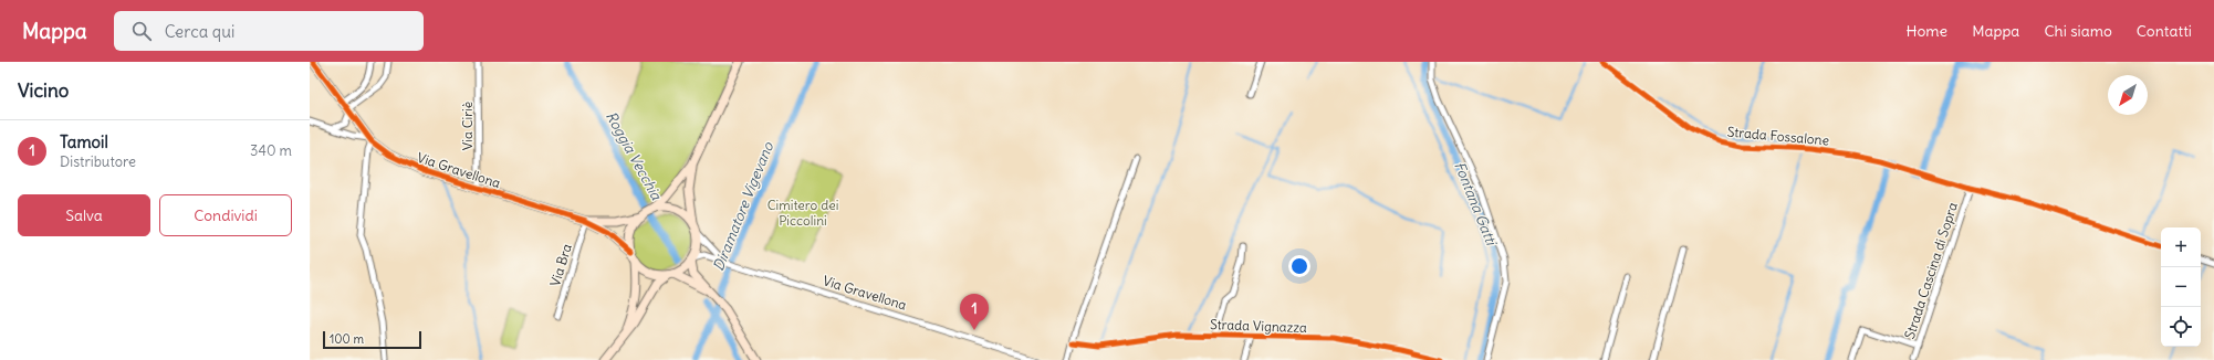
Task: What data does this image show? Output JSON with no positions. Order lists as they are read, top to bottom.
{
  "streets": {
    "main road": ["Via Gravellona"],
    "street": [
      "Via Ciriè",
      "Strada Fossalone",
      "Via Bra",
      "Strada Cascina di Sopra",
      "Strada Vignazza"
    ]
  },
  "crossings": [
    ["Via Ciriè", "Via Gravellona"],
    ["Strada Fossalone", "Strada Cascina di Sopra"],
    ["Via Gravellona", "Via Bra"]
  ],
  "water": ["Roggia Vecchia", "Fontana Gatti", "Diramatore Vigevano"],
  "parks": ["Cimitero dei Piccolini"],
  "scale_bar": "100 m",
  "north": "bottom left",
  "page": {
    "header": "Mappa",
    "search": "Cerca qui",
    "nav": [
      "Home",
      "Mappa",
      "Chi siamo",
      "Contatti"
    ],
    "heading": "Vicino",
    "list": [
      {
        "mark": "1",
        "name": "Tamoil",
        "note": "Distributore",
        "value": "340 m"
      }
    ],
    "buttons": ["Salva", "Condividi"],
    "map_buttons": ["+", "−"],
    "pins": "1",
    "scale": "100 m"
  }
}
